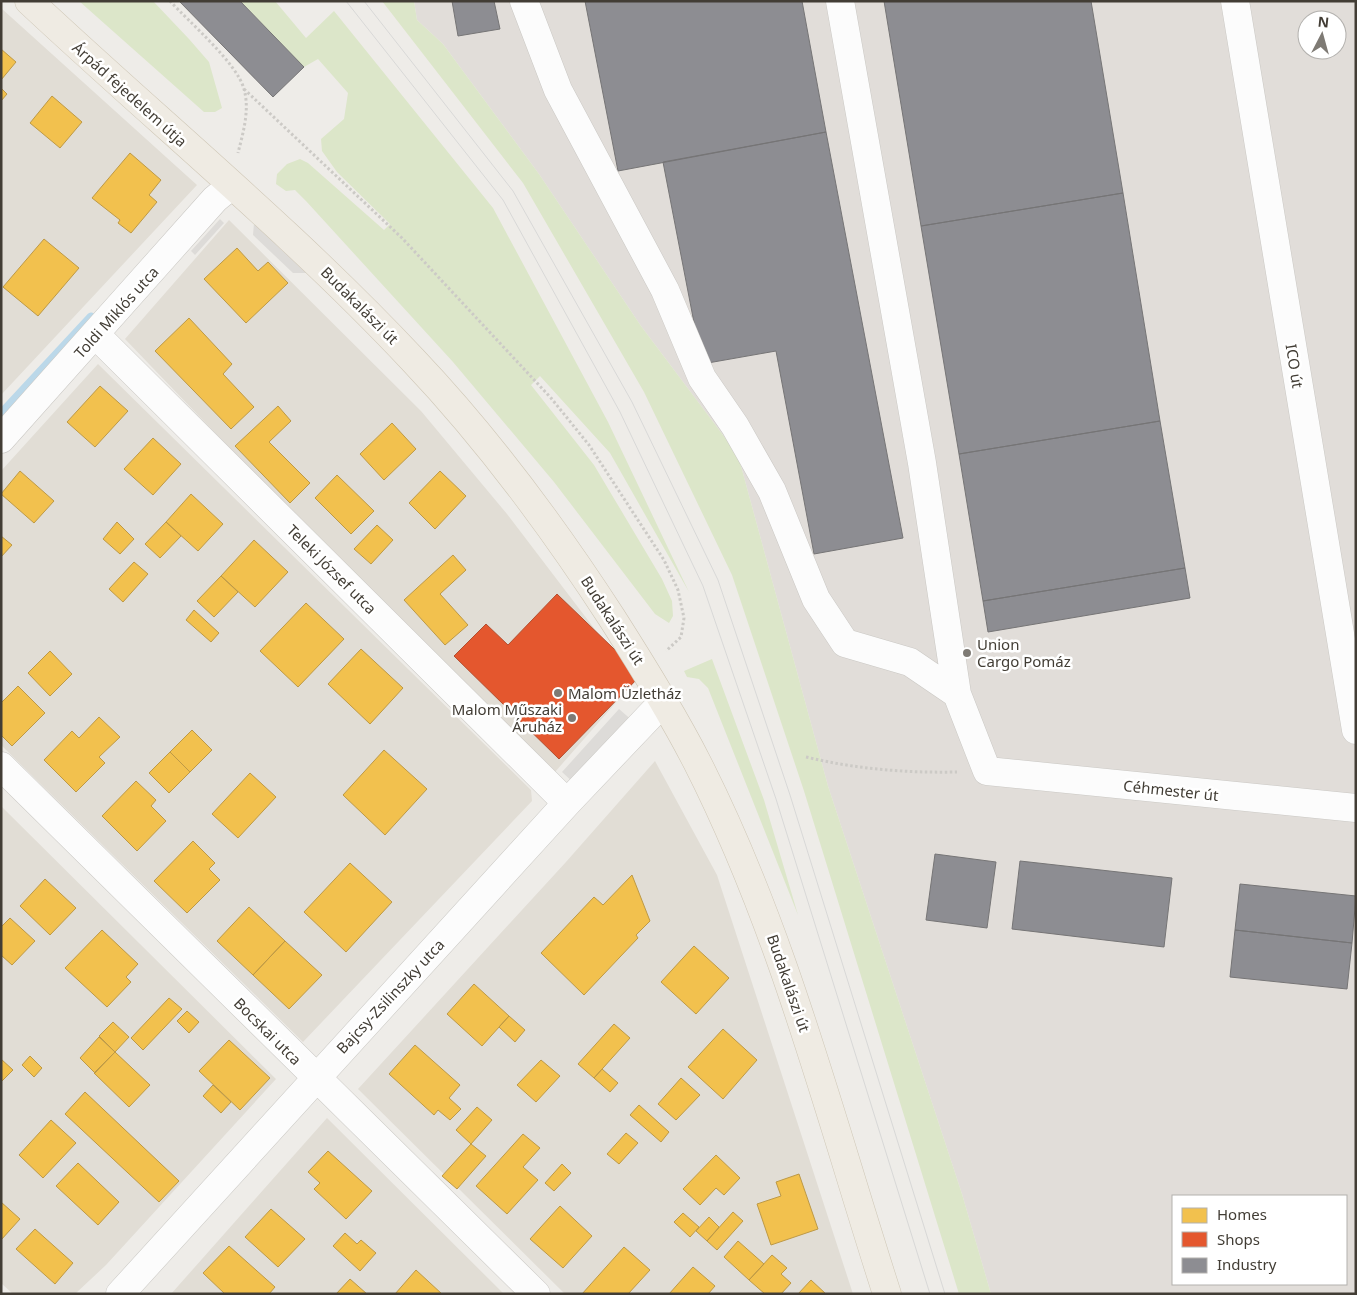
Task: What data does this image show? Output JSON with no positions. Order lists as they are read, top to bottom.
{
  "streets": {
    "main road": ["Árpád fejedelem útja", "Budakalászi út"],
    "street": [
      "Toldi Miklós utca",
      "ICO út",
      "Teleki József utca",
      "Céhmester út",
      "Bajcsy-Zsilinszky utca",
      "Bocskai utca"
    ]
  },
  "crossings": [
    ["Árpád fejedelem útja", "Budakalászi út"],
    ["Árpád fejedelem útja", "Toldi Miklós utca"],
    ["Budakalászi út", "Toldi Miklós utca"],
    ["Budakalászi út", "Bajcsy-Zsilinszky utca"],
    ["Toldi Miklós utca", "Teleki József utca"],
    ["Teleki József utca", "Bajcsy-Zsilinszky utca"],
    ["Bajcsy-Zsilinszky utca", "Bocskai utca"]
  ],
  "places": ["Union Cargo Pomáz", "Malom Üzletház", "Malom Műszaki Áruház"],
  "legend": ["Homes", "Shops", "Industry"],
  "north": "top"
}
